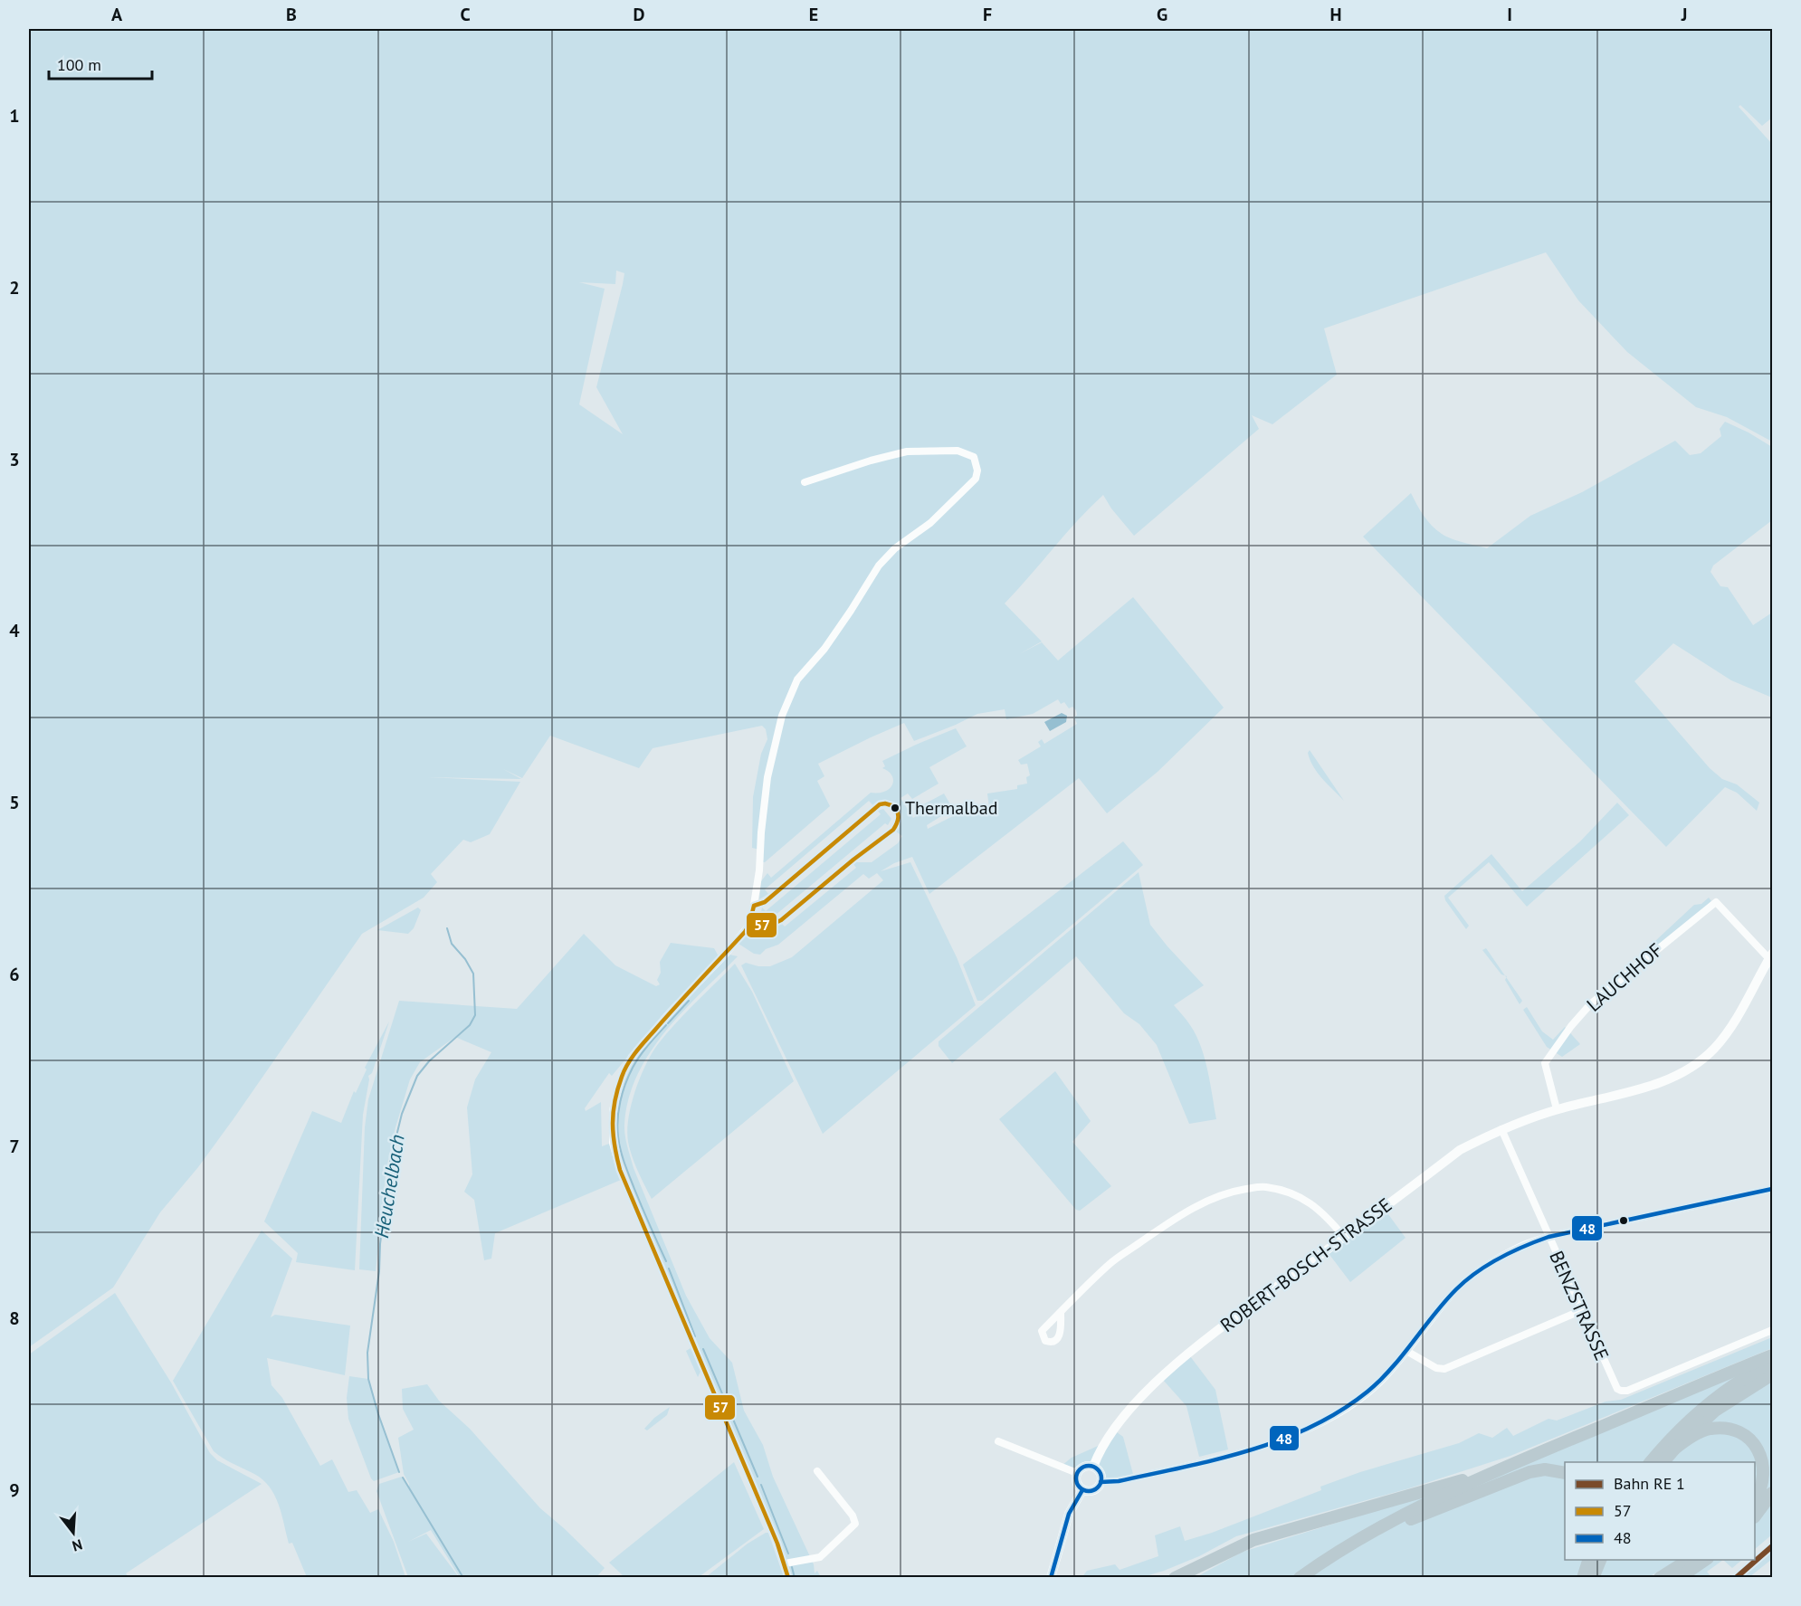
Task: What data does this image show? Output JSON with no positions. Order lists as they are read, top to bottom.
{
  "streets": {
    "street": ["LAUCHHOF", "ROBERT-BOSCH-STRASSE", "BENZSTRASSE"]
  },
  "crossings": [
    ["LAUCHHOF", "ROBERT-BOSCH-STRASSE"],
    ["ROBERT-BOSCH-STRASSE", "BENZSTRASSE"]
  ],
  "water": ["Heuchelbach"],
  "places": ["Thermalbad"],
  "lines": ["transit line 57", "transit line 48"],
  "legend": ["Bahn RE 1", "57", "48"],
  "scale_bar": "100 m",
  "north": "bottom",
  "grid": {
    "columns": [
      "A",
      "B",
      "C",
      "D",
      "E",
      "F",
      "G",
      "H",
      "I",
      "J"
    ],
    "rows": [
      "1",
      "2",
      "3",
      "4",
      "5",
      "6",
      "7",
      "8",
      "9"
    ]
  }
}
